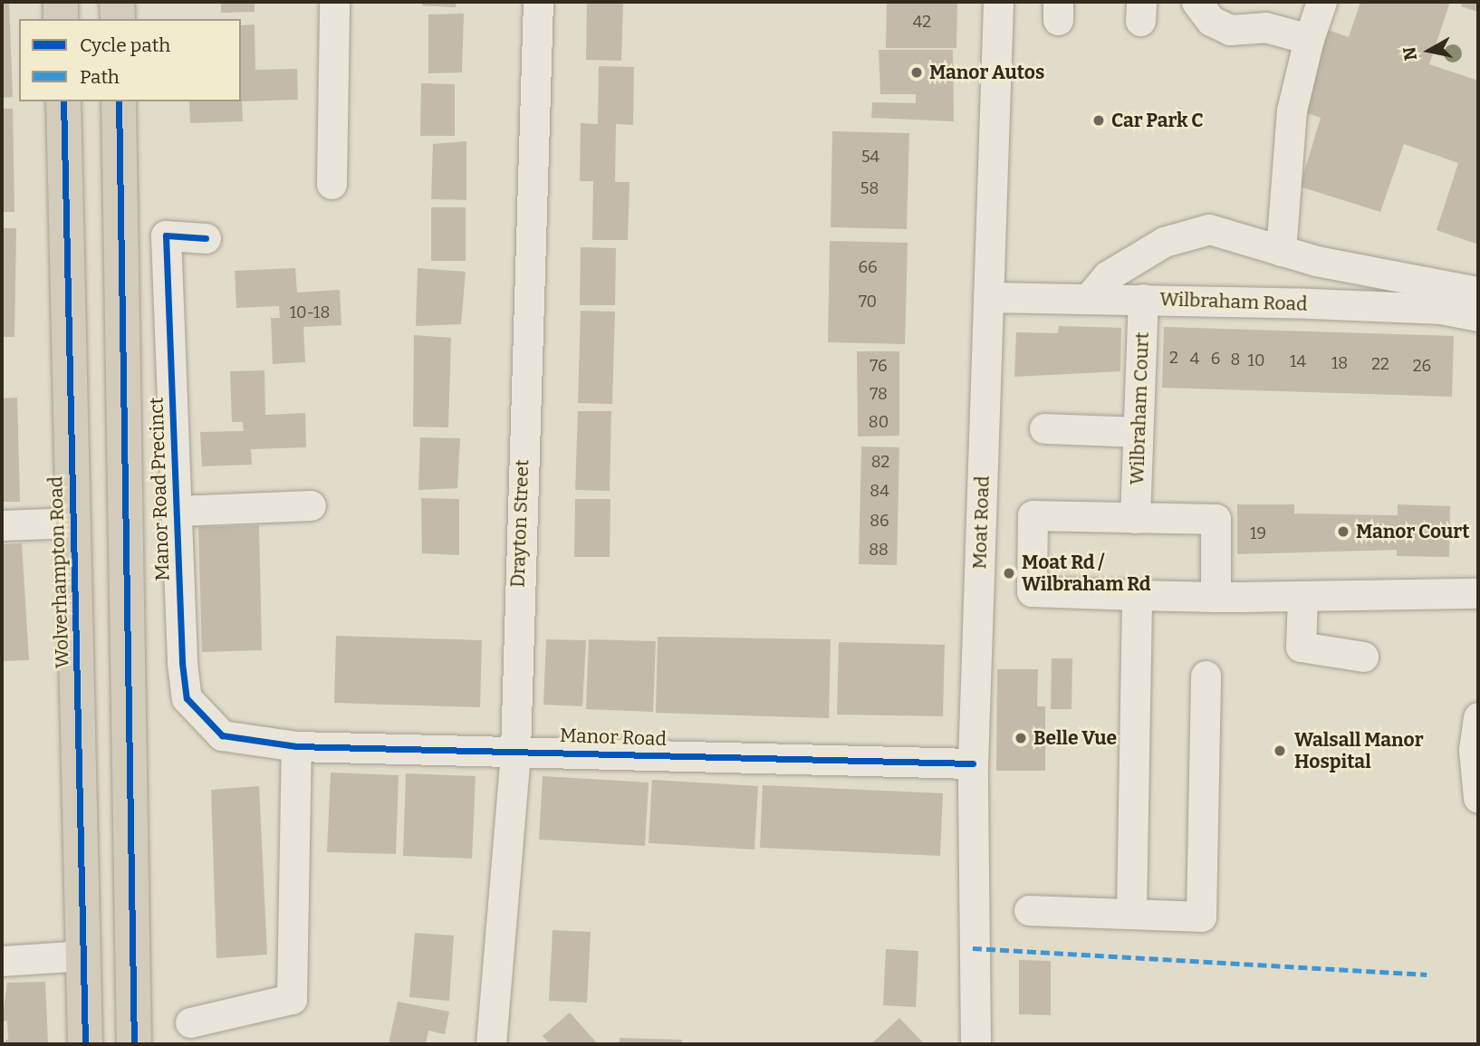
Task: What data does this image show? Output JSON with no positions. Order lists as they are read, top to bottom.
{
  "streets": {
    "highway": ["Wolverhampton Road"],
    "street": [
      "Wilbraham Road",
      "Wilbraham Court",
      "Manor Road Precinct",
      "Moat Road",
      "Drayton Street",
      "Manor Road"
    ]
  },
  "crossings": [
    ["Wilbraham Road", "Wilbraham Court"],
    ["Wilbraham Road", "Moat Road"],
    ["Manor Road Precinct", "Manor Road"],
    ["Moat Road", "Manor Road"],
    ["Drayton Street", "Manor Road"]
  ],
  "places": [
    "Manor Autos",
    "Car Park C",
    "Manor Court",
    "Moat Rd / Wilbraham Rd",
    "Belle Vue",
    "Walsall Manor Hospital"
  ],
  "house_numbers": [
    "42",
    "54",
    "58",
    "66",
    "70",
    "10-18",
    "2",
    "4",
    "6",
    "8",
    "10",
    "14",
    "18",
    "22",
    "76",
    "26",
    "78",
    "80",
    "82",
    "84",
    "86",
    "19",
    "88"
  ],
  "legend": ["Cycle path", "Path"],
  "north": "left"
}
